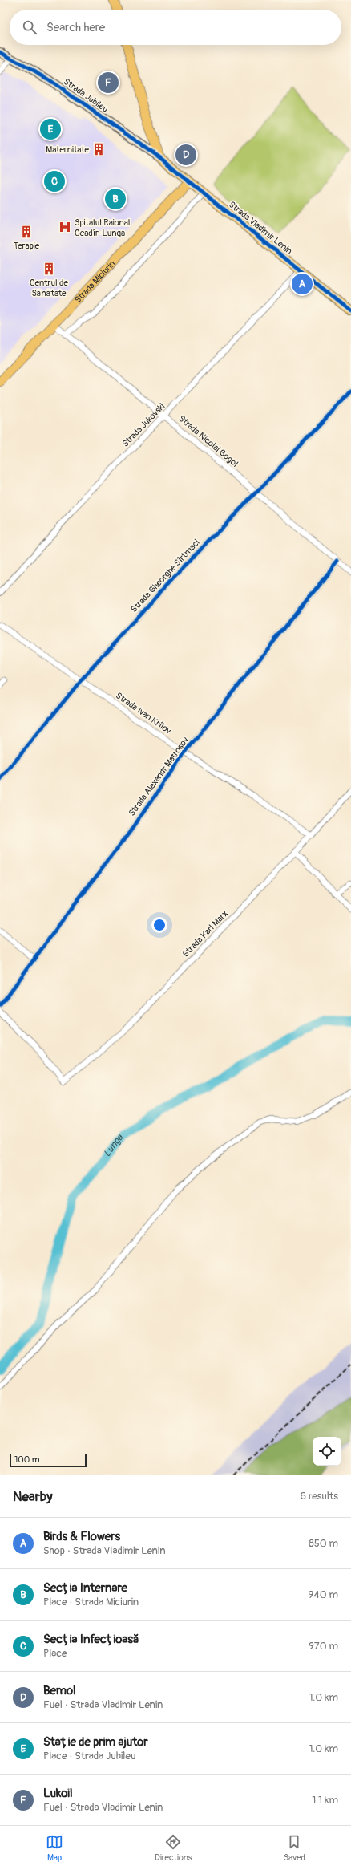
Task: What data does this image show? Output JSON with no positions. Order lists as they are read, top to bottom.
{
  "streets": {
    "main road": ["Strada Jubileu", "Strada Vladimir Lenin", "Strada Miciurin"],
    "street": [
      "Strada Jukovski",
      "Strada Nicolai Gogol",
      "Strada Gheorghe Sîrtmaci",
      "Strada Ivan Krîlov",
      "Strada Alexandr Matrosov",
      "Strada Karl Marx"
    ]
  },
  "crossings": [
    ["Strada Jubileu", "Strada Vladimir Lenin"],
    ["Strada Vladimir Lenin", "Strada Miciurin"],
    ["Strada Vladimir Lenin", "Strada Jukovski"],
    ["Strada Miciurin", "Strada Nicolai Gogol"],
    ["Strada Jukovski", "Strada Nicolai Gogol"],
    ["Strada Nicolai Gogol", "Strada Gheorghe Sîrtmaci"],
    ["Strada Nicolai Gogol", "Strada Alexandr Matrosov"],
    ["Strada Gheorghe Sîrtmaci", "Strada Ivan Krîlov"],
    ["Strada Ivan Krîlov", "Strada Alexandr Matrosov"],
    ["Strada Ivan Krîlov", "Strada Karl Marx"]
  ],
  "water": ["Lunga"],
  "places": {
    "building": ["Maternitate", "Terapie", "Centrul de Sănătate"],
    "hospital": ["Spitalul Raional Ceadîr-Lunga"]
  },
  "scale_bar": "100 m",
  "page": {
    "search": "Search here",
    "pins": [
      "F",
      "E",
      "D",
      "C",
      "B",
      "A"
    ],
    "scale": "100 m",
    "heading": ["Nearby", "6 results"],
    "list": [
      {
        "mark": "A",
        "name": "Birds & Flowers",
        "note": "Shop · Strada Vladimir Lenin",
        "value": "850 m"
      },
      {
        "mark": "B",
        "name": "Secția Internare",
        "note": "Place · Strada Miciurin",
        "value": "940 m"
      },
      {
        "mark": "C",
        "name": "Secția Infecțioasă",
        "note": "Place",
        "value": "970 m"
      },
      {
        "mark": "D",
        "name": "Bemol",
        "note": "Fuel · Strada Vladimir Lenin",
        "value": "1.0 km"
      },
      {
        "mark": "E",
        "name": "Stație de prim ajutor",
        "note": "Place · Strada Jubileu",
        "value": "1.0 km"
      },
      {
        "mark": "F",
        "name": "Lukoil",
        "note": "Fuel · Strada Vladimir Lenin",
        "value": "1.1 km"
      }
    ],
    "nav": ["Map", "Directions", "Saved"]
  }
}
